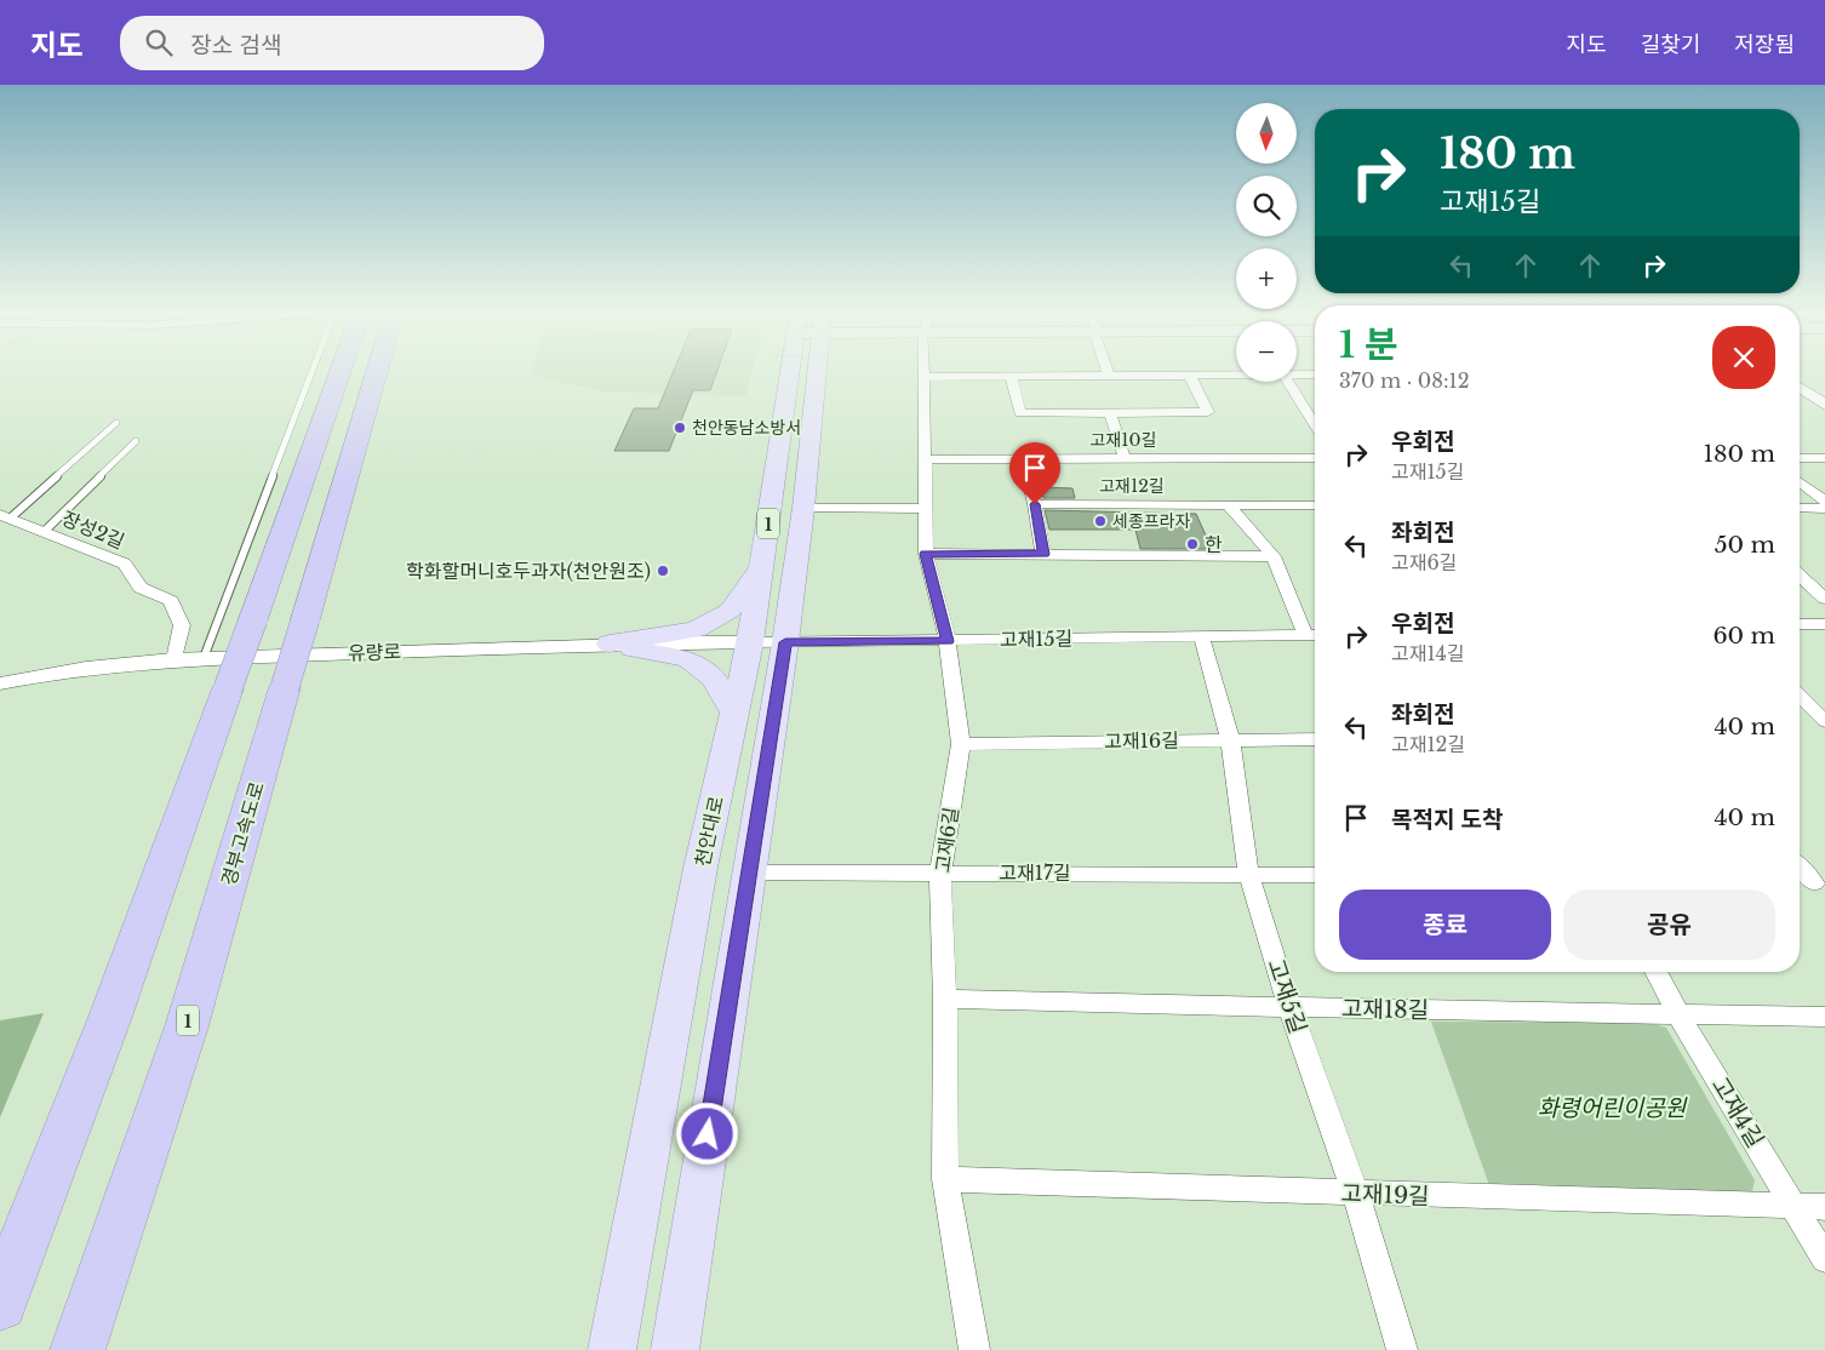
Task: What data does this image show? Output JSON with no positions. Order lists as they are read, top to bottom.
{
  "streets": {
    "highway": ["1", "경부고속도로"],
    "main road": ["천안대로"],
    "street": [
      "고재10길",
      "고재12길",
      "장성2길",
      "고재15길",
      "유량로",
      "고재16길",
      "고재6길",
      "고재17길",
      "고재5길",
      "고재18길",
      "고재4길",
      "고재19길"
    ]
  },
  "crossings": [
    ["고재10길", "고재6길"],
    ["1", "고재15길"],
    ["1", "고재17길"],
    ["장성2길", "유량로"],
    ["고재15길", "유량로"],
    ["고재15길", "천안대로"],
    ["고재15길", "고재6길"],
    ["고재15길", "고재5길"],
    ["유량로", "천안대로"],
    ["고재16길", "고재6길"],
    ["고재16길", "고재5길"],
    ["고재6길", "고재17길"],
    ["고재6길", "고재18길"],
    ["고재6길", "고재19길"],
    ["고재17길", "고재5길"],
    ["고재5길", "고재18길"],
    ["고재5길", "고재19길"],
    ["고재18길", "고재4길"],
    ["고재4길", "고재19길"]
  ],
  "parks": ["화령어린이공원"],
  "places": [
    "천안동남소방서",
    "세종프라자",
    "한",
    "학화할머니호두과자(천안원조)"
  ],
  "north": "bottom",
  "page": {
    "header": "지도",
    "search": "장소 검색",
    "nav": ["지도", "길찾기", "저장됨"],
    "map_buttons": ["+", "−"],
    "turn": ["180 m", "고재15길"],
    "heading": ["1 분", "370 m · 08:12"],
    "list": [
      {
        "name": "우회전",
        "note": "고재15길",
        "value": "180 m"
      },
      {
        "name": "좌회전",
        "note": "고재6길",
        "value": "50 m"
      },
      {
        "name": "우회전",
        "note": "고재14길",
        "value": "60 m"
      },
      {
        "name": "좌회전",
        "note": "고재12길",
        "value": "40 m"
      },
      {
        "name": "목적지 도착",
        "value": "40 m"
      }
    ],
    "buttons": ["종료", "공유"]
  }
}
